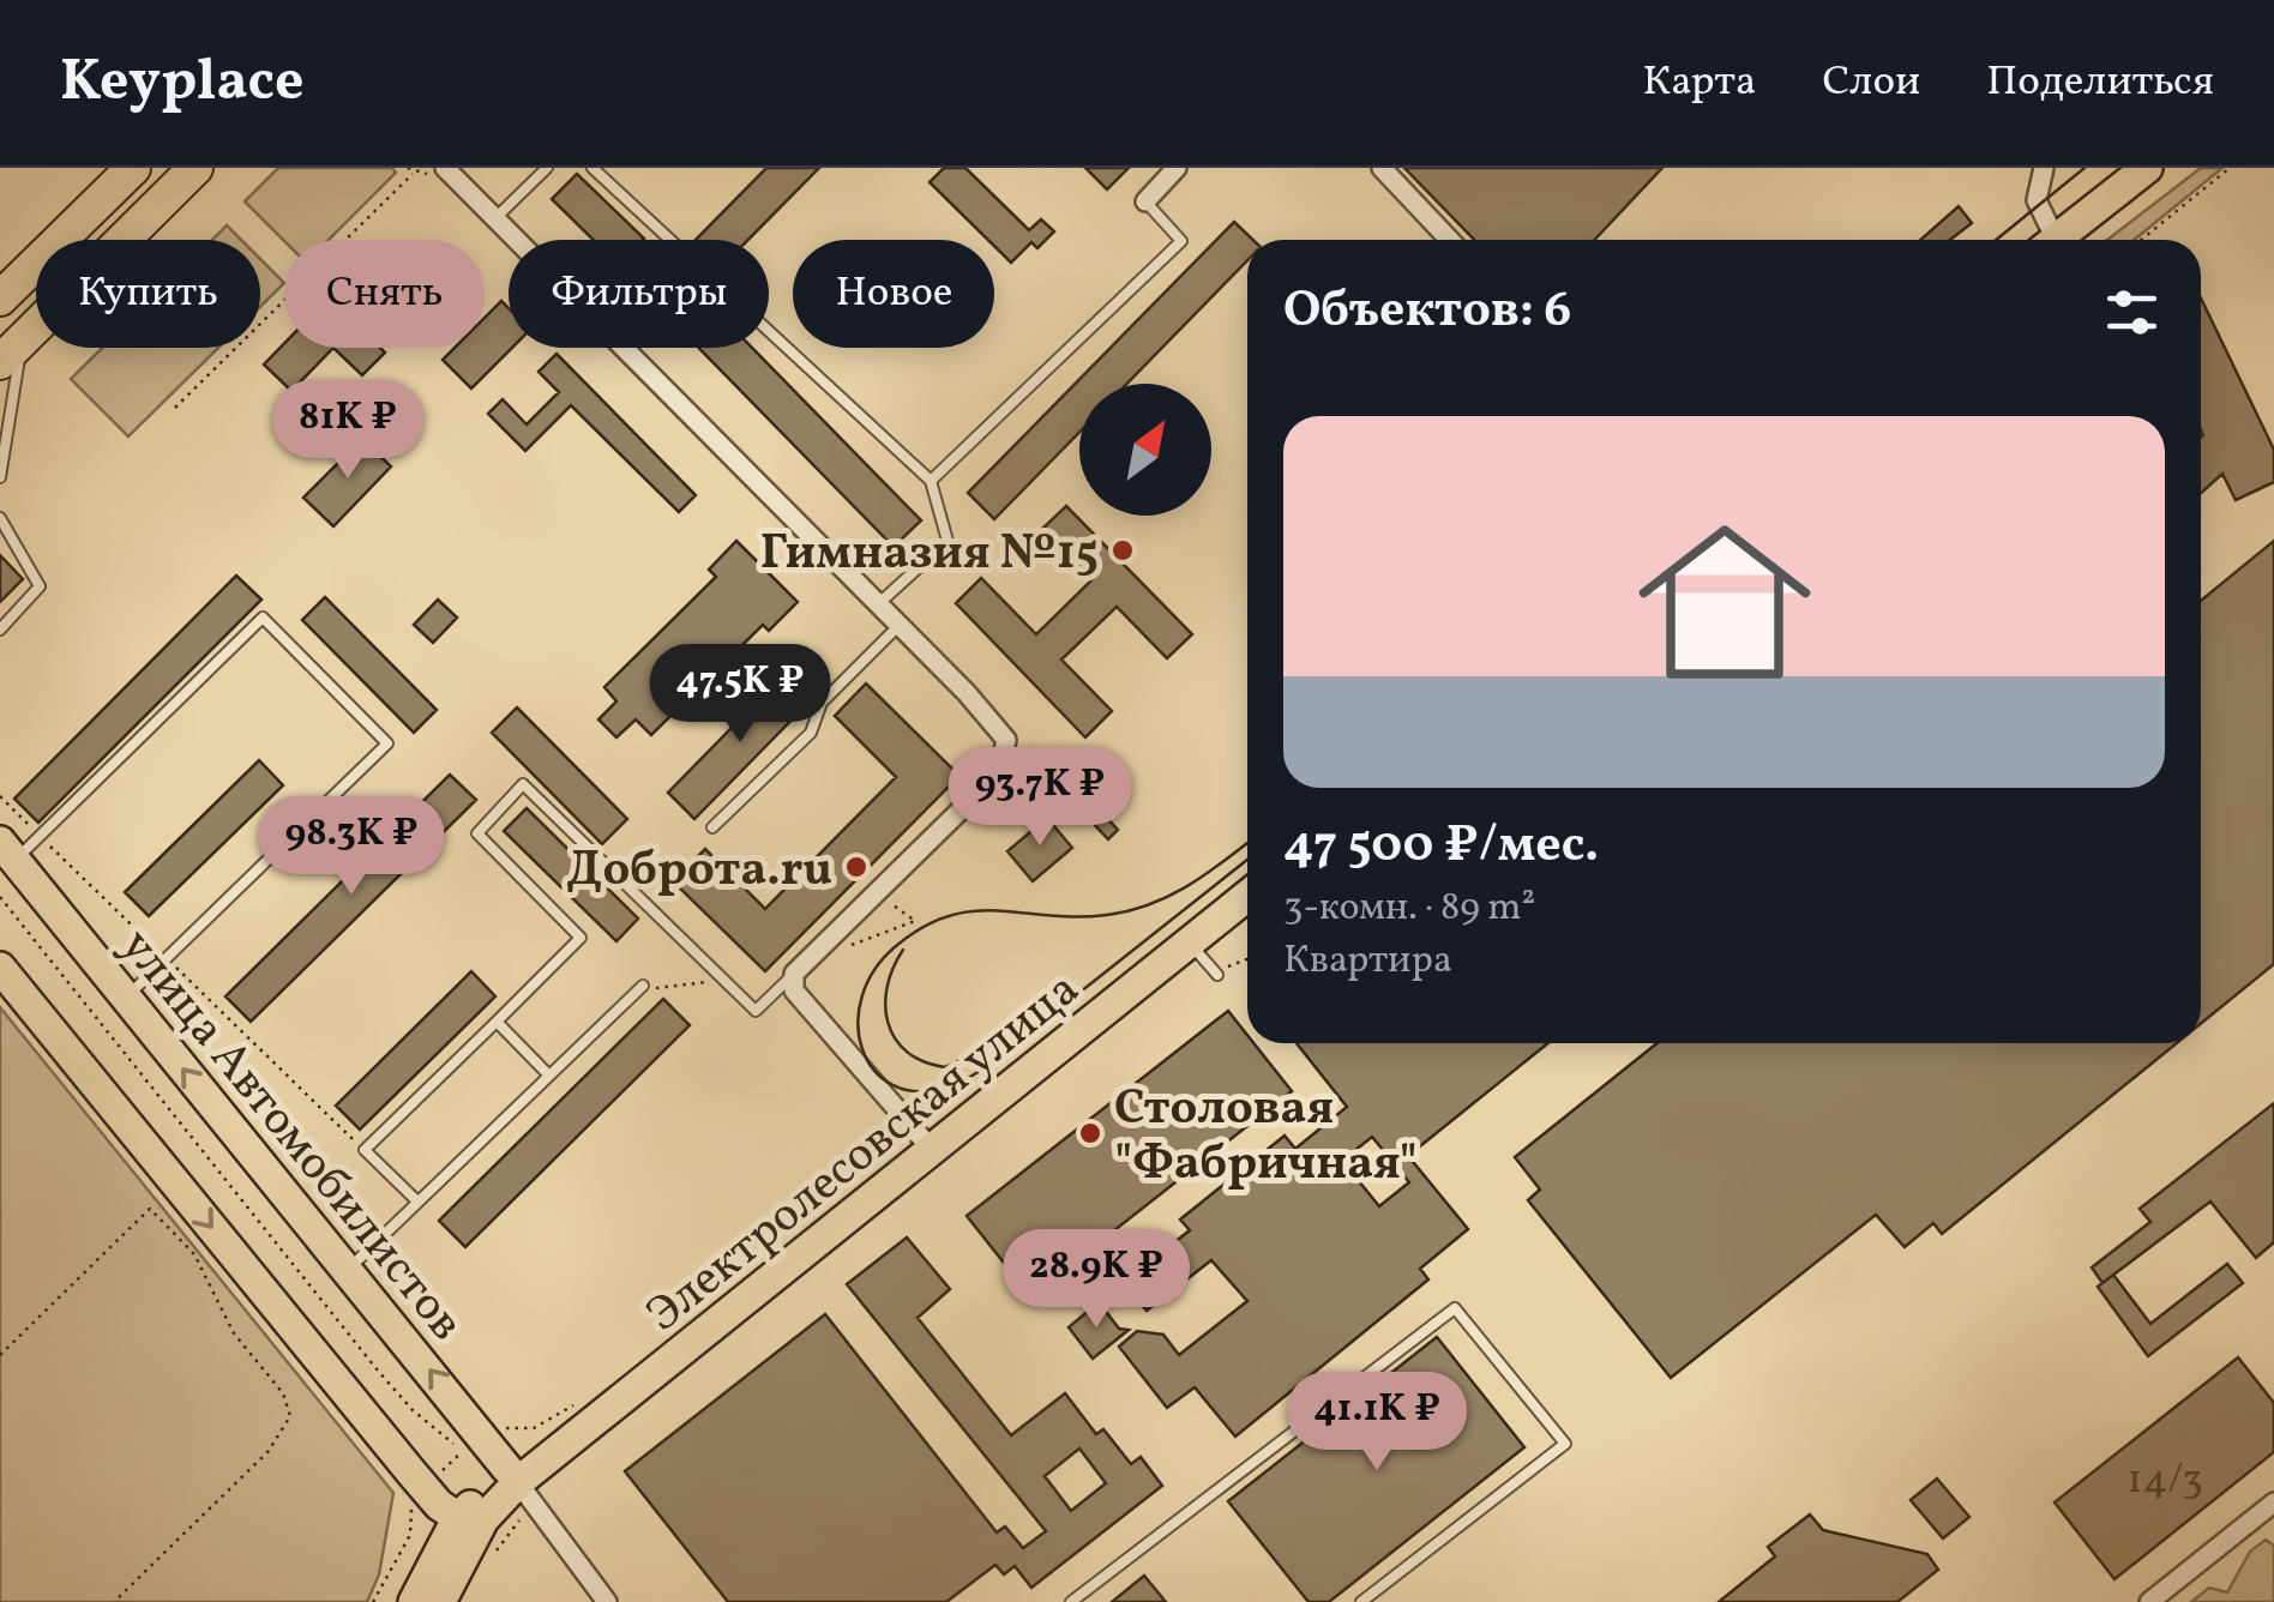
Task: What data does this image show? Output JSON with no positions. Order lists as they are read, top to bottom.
{
  "streets": {
    "main road": ["улица Автомобилистов", "Электролесовская улица"]
  },
  "crossings": [
    ["улица Автомобилистов", "Электролесовская улица"]
  ],
  "places": ["Гимназия №15", "Доброта.ru", "Столовая \"Фабричная\""],
  "house_numbers": ["14/3"],
  "north": "top right",
  "page": {
    "header": "Keyplace",
    "nav": ["Карта", "Слои", "Поделиться"],
    "chip": [
      "Купить",
      "Снять",
      "Фильтры",
      "Новое"
    ],
    "heading": "Объектов: 6",
    "price": [
      "81K ₽",
      "47.5K ₽",
      "93.7K ₽",
      "98.3K ₽",
      "28.9K ₽",
      "41.1K ₽"
    ],
    "list": [
      {
        "name": "47 500 ₽/мес.",
        "note": "3-комн. · 89 m² · Квартира"
      }
    ]
  }
}
